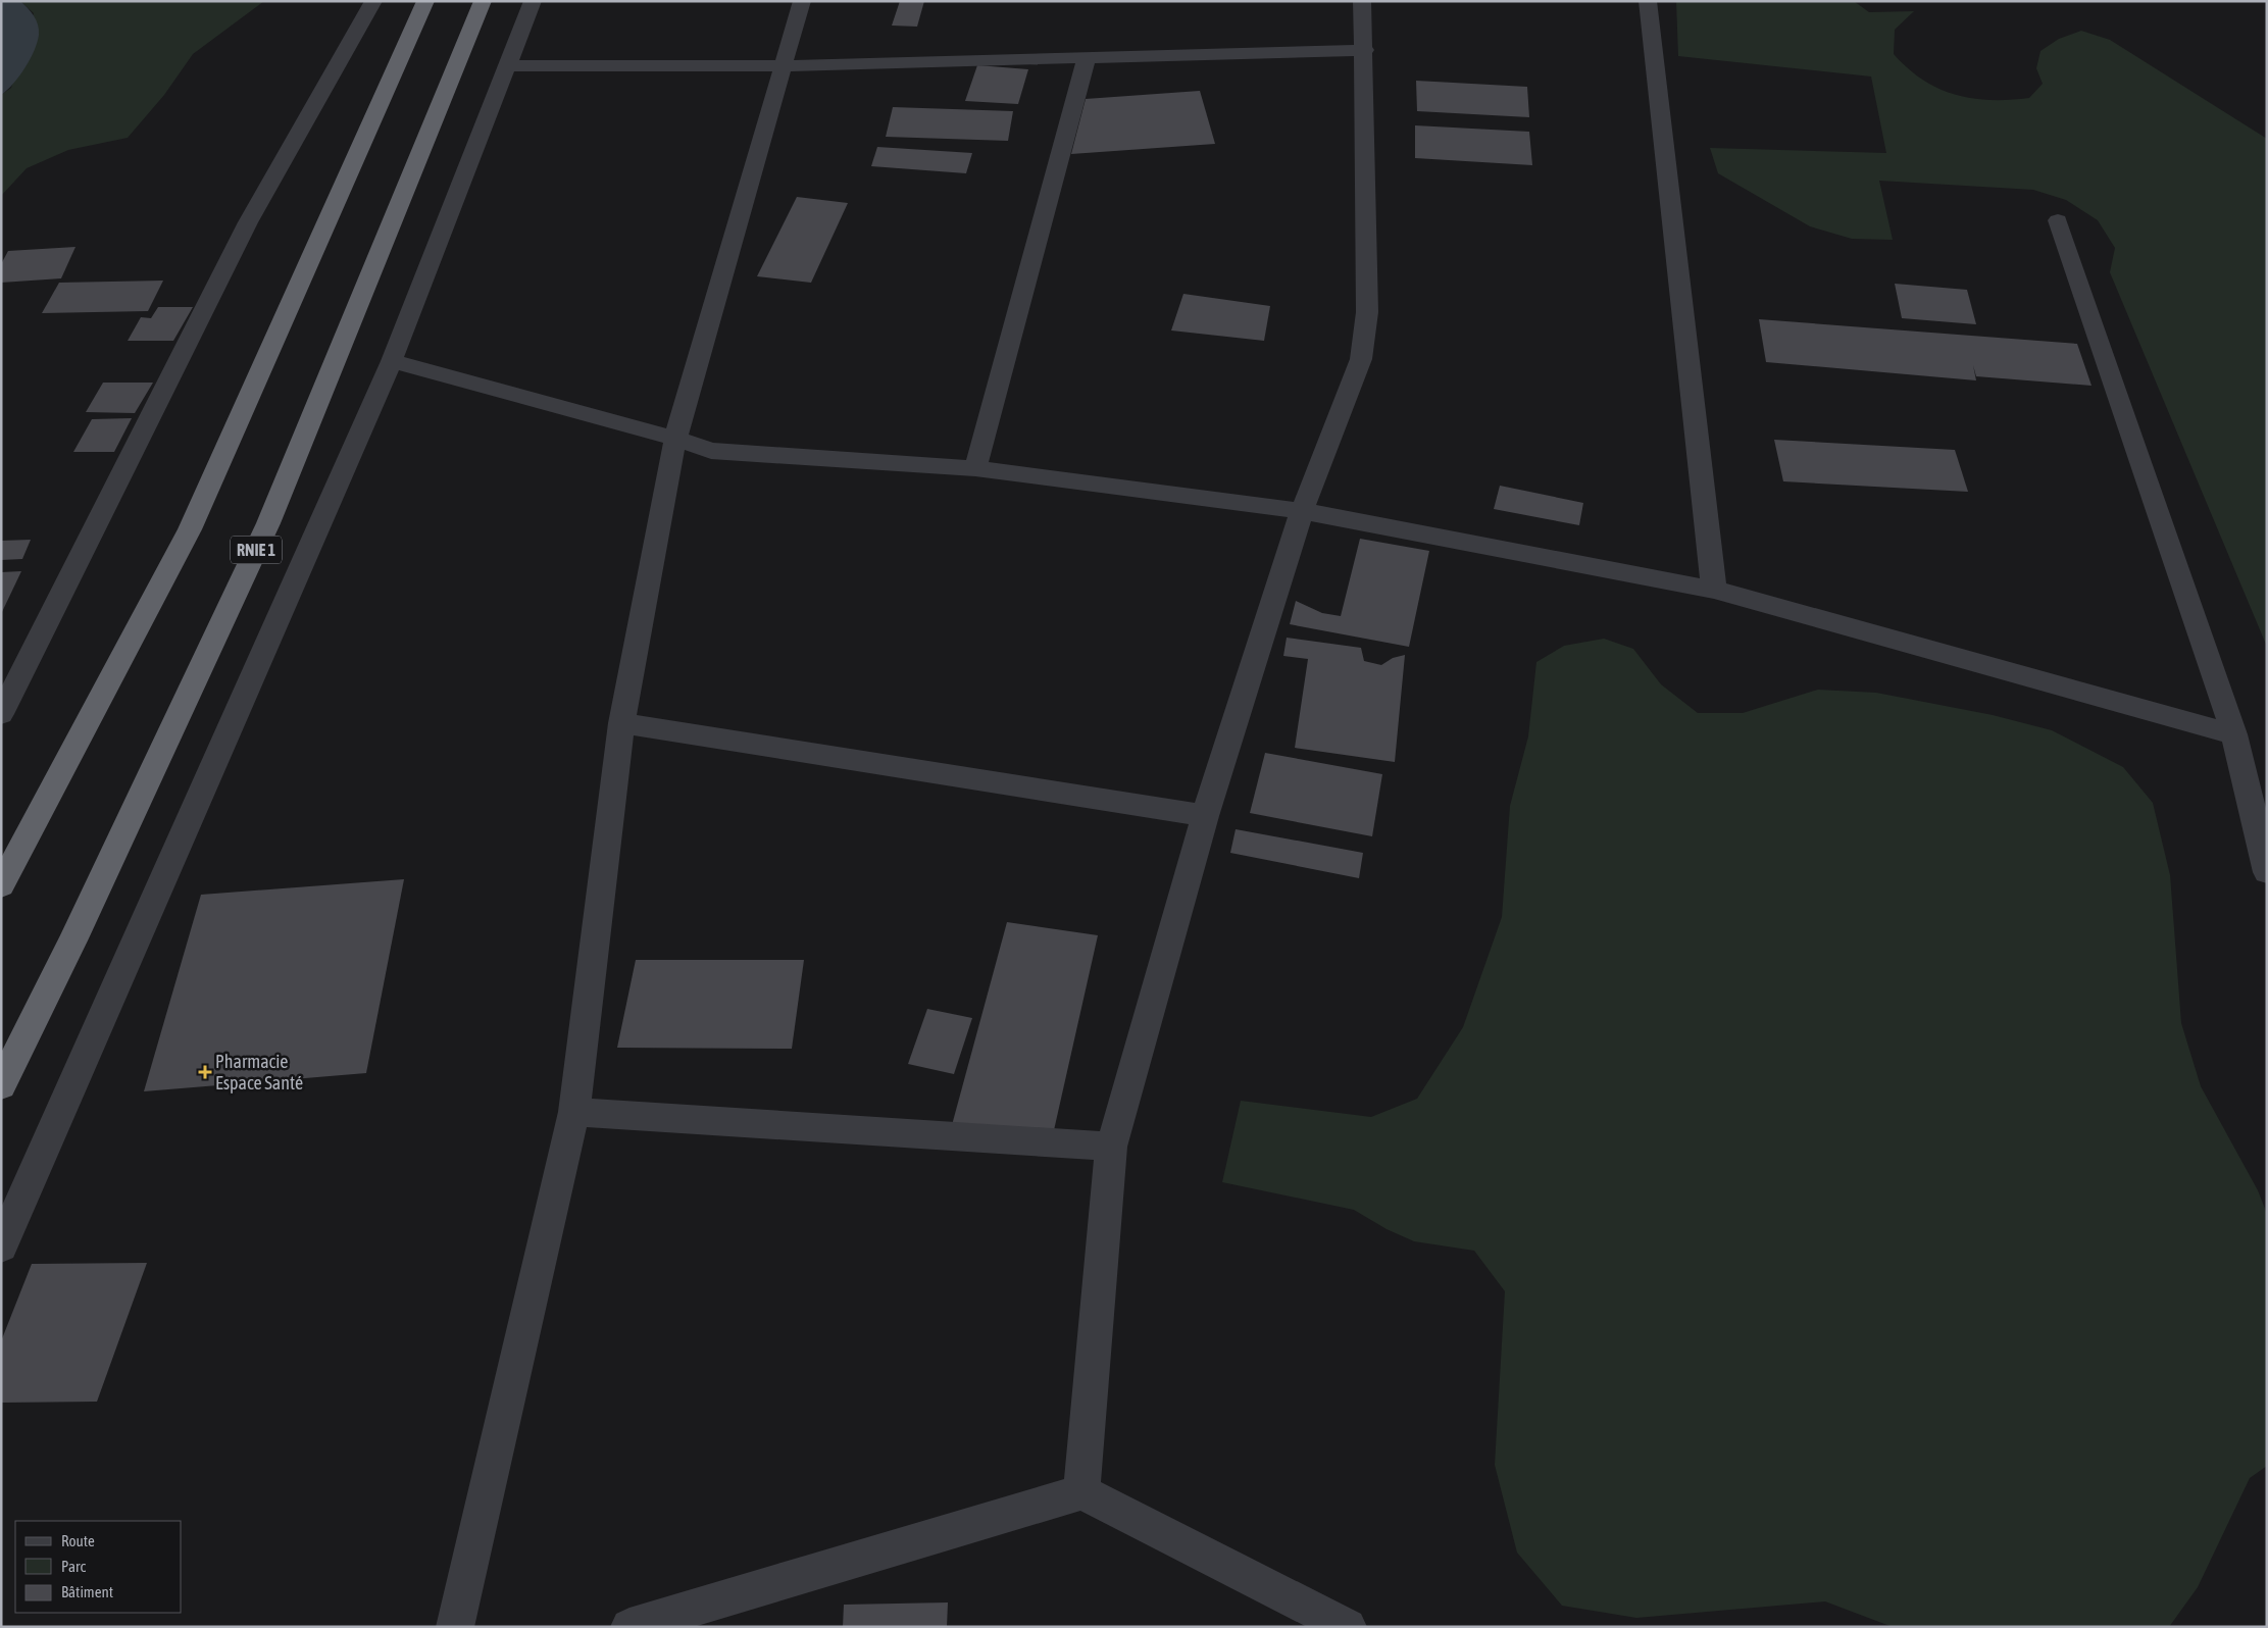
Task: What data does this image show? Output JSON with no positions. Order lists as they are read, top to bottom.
{
  "streets": {
    "highway": ["RNIE 1"]
  },
  "places": {
    "health": ["Pharmacie Espace Santé"]
  },
  "legend": ["Route", "Parc", "Bâtiment"]
}
